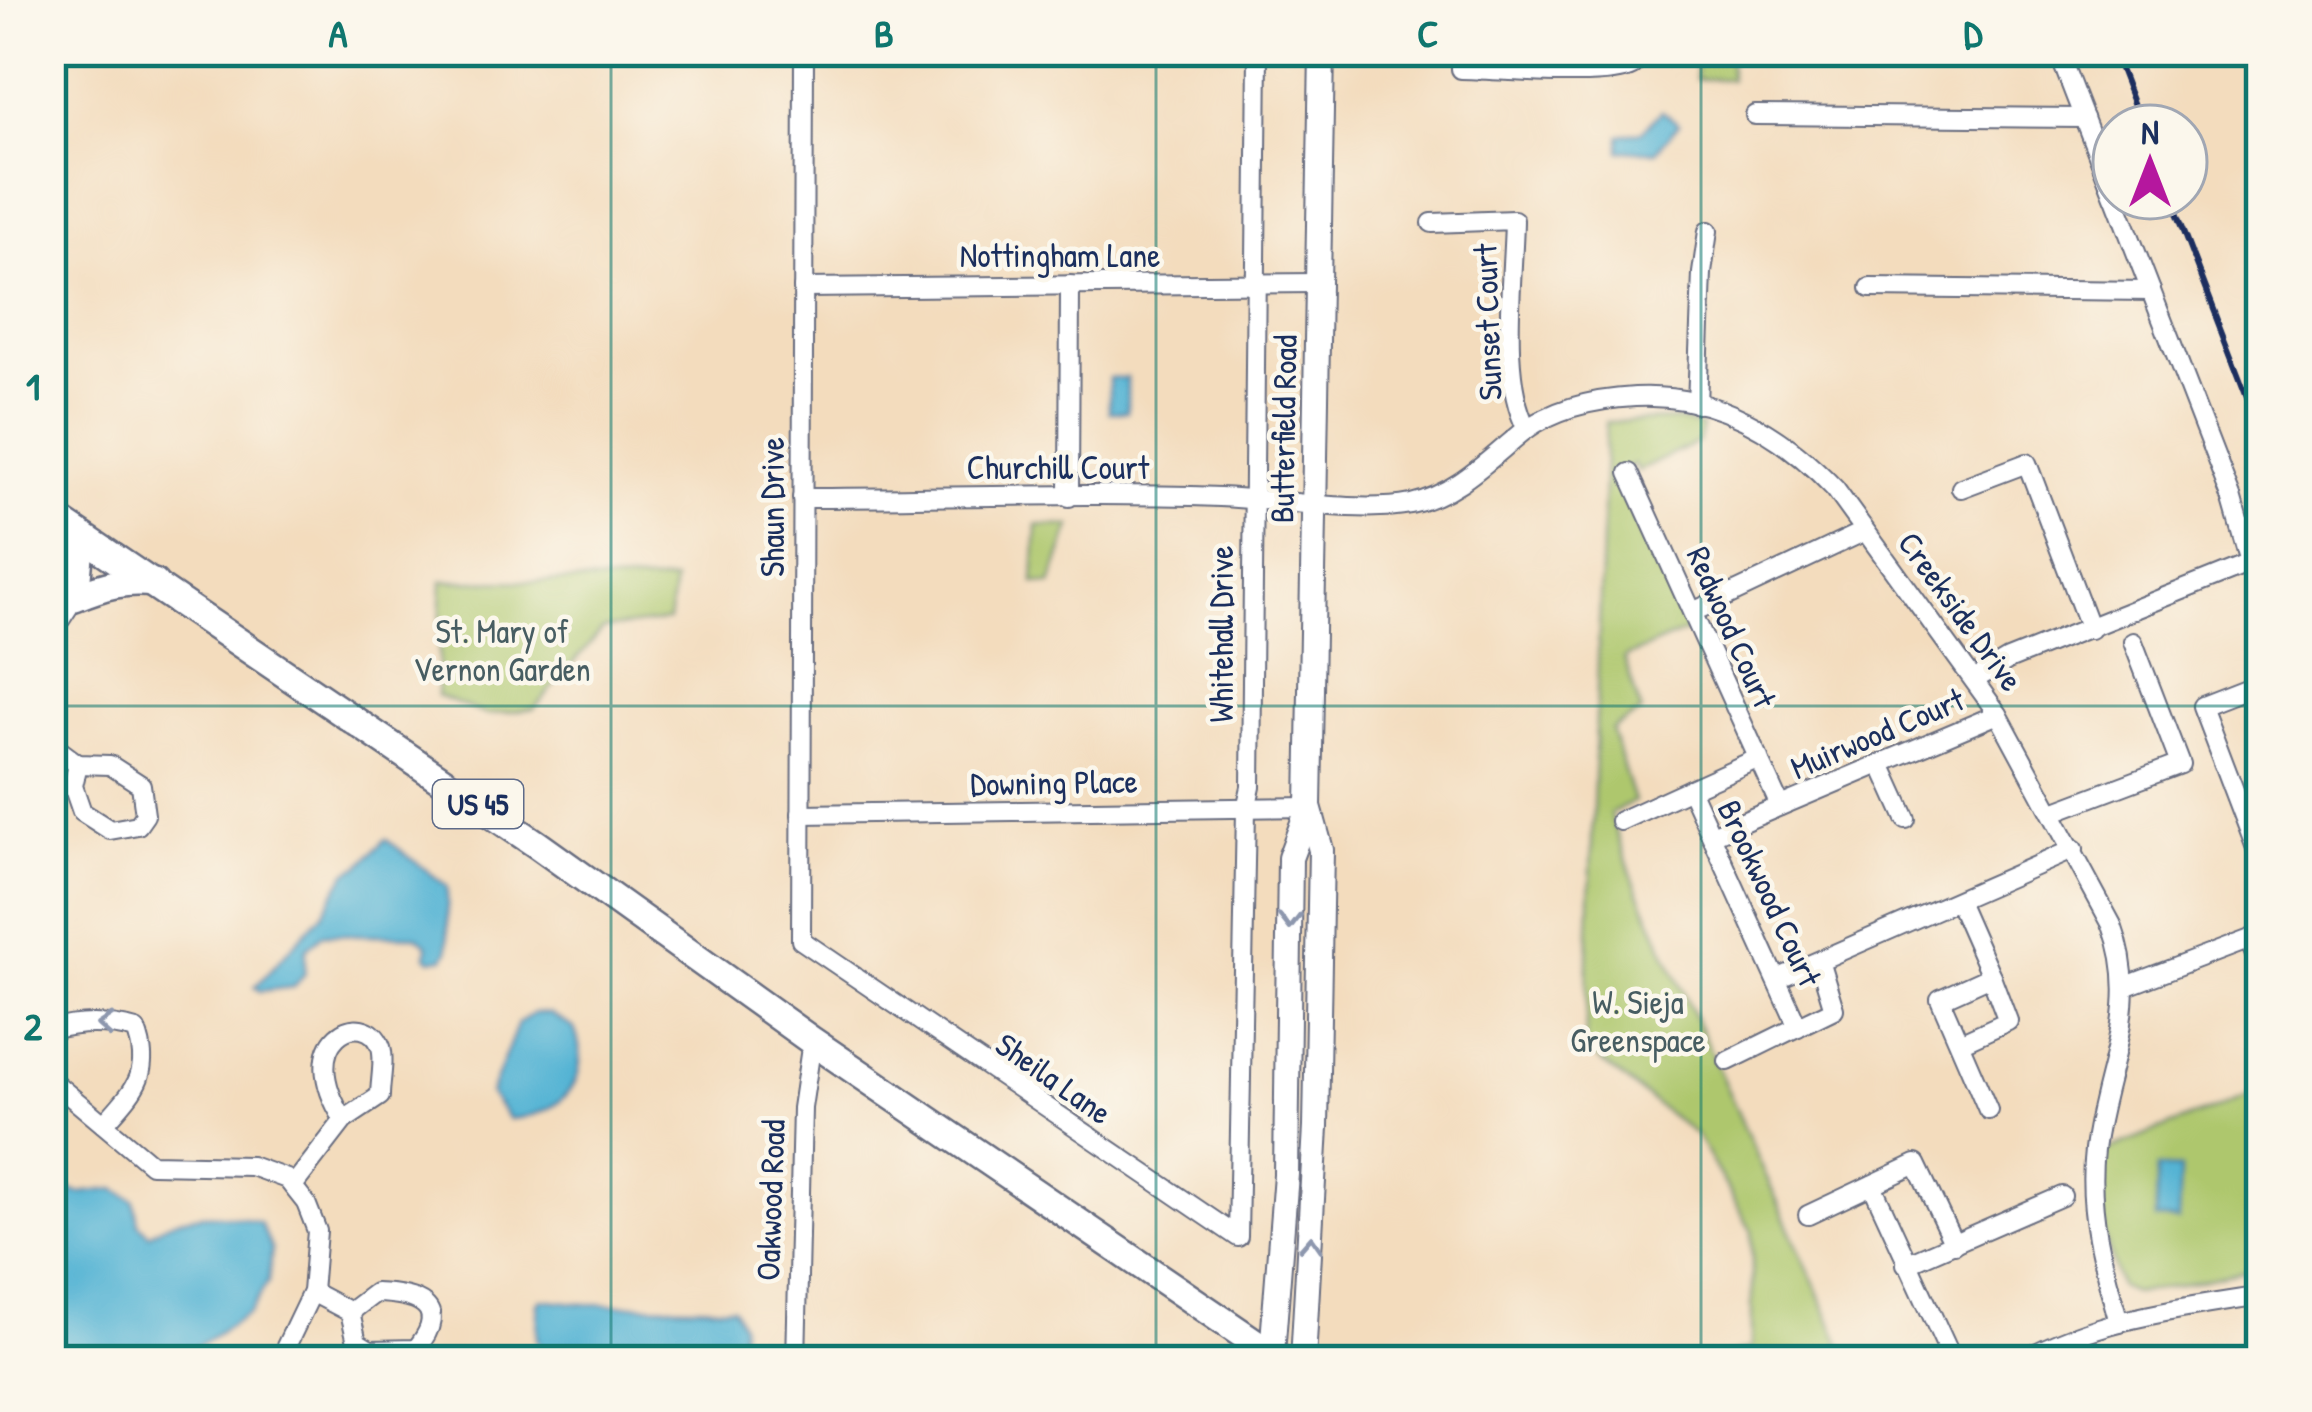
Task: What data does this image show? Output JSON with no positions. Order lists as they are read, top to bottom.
{
  "streets": {
    "main road": ["Butterfield Road", "US 45"],
    "street": [
      "Nottingham Lane",
      "Sunset Court",
      "Churchill Court",
      "Shaun Drive",
      "Creekside Drive",
      "Redwood Court",
      "Whitehall Drive",
      "Muirwood Court",
      "Downing Place",
      "Brookwood Court",
      "Sheila Lane",
      "Oakwood Road"
    ]
  },
  "crossings": [
    ["Nottingham Lane", "Butterfield Road"],
    ["Nottingham Lane", "Shaun Drive"],
    ["Nottingham Lane", "Whitehall Drive"],
    ["Sunset Court", "Creekside Drive"],
    ["Butterfield Road", "Churchill Court"],
    ["Butterfield Road", "Creekside Drive"],
    ["Butterfield Road", "Downing Place"],
    ["Butterfield Road", "US 45"],
    ["Churchill Court", "Shaun Drive"],
    ["Churchill Court", "Creekside Drive"],
    ["Churchill Court", "Whitehall Drive"],
    ["Shaun Drive", "Downing Place"],
    ["Shaun Drive", "Sheila Lane"],
    ["Creekside Drive", "Muirwood Court"],
    ["Redwood Court", "Muirwood Court"],
    ["Whitehall Drive", "Downing Place"],
    ["Whitehall Drive", "Sheila Lane"],
    ["Muirwood Court", "Brookwood Court"],
    ["US 45", "Oakwood Road"]
  ],
  "parks": ["St. Mary of Vernon Garden", "W. Sieja Greenspace"],
  "north": "top",
  "grid": {
    "columns": [
      "A",
      "B",
      "C",
      "D"
    ],
    "rows": ["1", "2"]
  }
}
